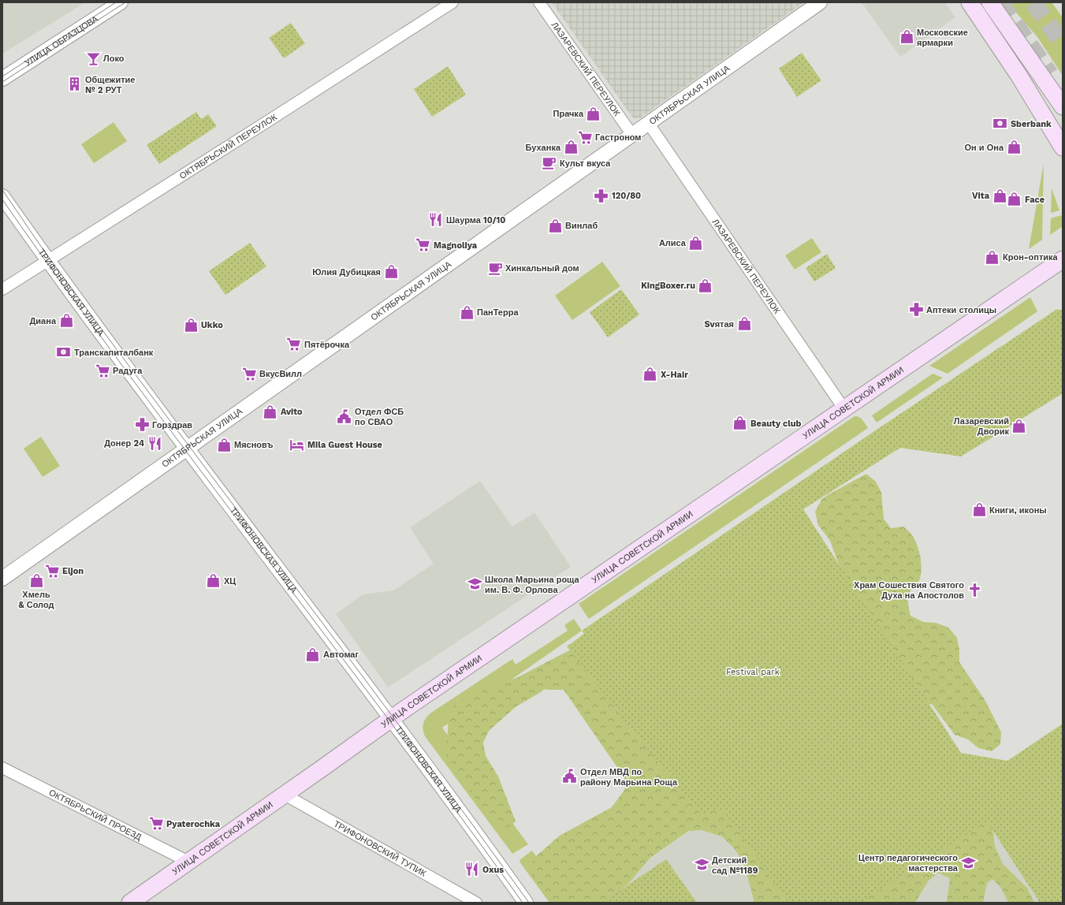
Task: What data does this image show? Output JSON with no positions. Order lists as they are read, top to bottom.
{
  "streets": {
    "main road": ["УЛИЦА СОВЕТСКОЙ АРМИИ"],
    "street": [
      "УЛИЦА ОБРАЗЦОВА",
      "ЛАЗАРЕВСКИЙ ПЕРЕУЛОК",
      "ОКТЯБРЬСКАЯ УЛИЦА",
      "ОКТЯБРЬСКИЙ ПЕРЕУЛОК",
      "ТРИФОНОВСКАЯ УЛИЦА",
      "ОКТЯБРЬСКИЙ ПРОЕЗД",
      "ТРИФОНОВСКИЙ ТУПИК"
    ]
  },
  "crossings": [
    ["ЛАЗАРЕВСКИЙ ПЕРЕУЛОК", "ОКТЯБРЬСКАЯ УЛИЦА"],
    ["ЛАЗАРЕВСКИЙ ПЕРЕУЛОК", "УЛИЦА СОВЕТСКОЙ АРМИИ"],
    ["ОКТЯБРЬСКАЯ УЛИЦА", "ТРИФОНОВСКАЯ УЛИЦА"],
    ["ОКТЯБРЬСКИЙ ПЕРЕУЛОК", "ТРИФОНОВСКАЯ УЛИЦА"],
    ["ТРИФОНОВСКАЯ УЛИЦА", "УЛИЦА СОВЕТСКОЙ АРМИИ"],
    ["УЛИЦА СОВЕТСКОЙ АРМИИ", "ОКТЯБРЬСКИЙ ПРОЕЗД"],
    ["УЛИЦА СОВЕТСКОЙ АРМИИ", "ТРИФОНОВСКИЙ ТУПИК"]
  ],
  "parks": ["Festival park"],
  "places": {
    "shop": [
      "Московские ярмарки",
      "Прачка",
      "Буханка",
      "Он и Она",
      "Vita",
      "Face",
      "Винлаб",
      "Алиса",
      "Крон-оптика",
      "Юлия Дубицкая",
      "KingBoxer.ru",
      "ПанТерра",
      "Диана",
      "Svятая",
      "Ukko",
      "X-Hair",
      "Avito",
      "Beauty club",
      "Лазаревский Дворик",
      "Мясновъ",
      "Книги, иконы",
      "Хмель & Солод",
      "ХЦ",
      "Автомаг"
    ],
    "bar": ["Локо"],
    "building": ["Общежитие № 2 РУТ"],
    "bank": ["Sberbank", "Транскапиталбанк"],
    "supermarket": [
      "Гастроном",
      "Magnoliya",
      "Пятёрочка",
      "Радуга",
      "ВкусВилл",
      "Eljon",
      "Pyaterochka"
    ],
    "cafe": ["Культ вкуса", "Хинкальный дом"],
    "pharmacy": ["120/80", "Аптеки столицы", "Горздрав"],
    "restaurant": ["Шаурма 10/10", "Донер 24", "Oxus"],
    "public building": ["Отдел ФСБ по СВАО", "Отдел МВД по району Марьина Роща"],
    "hotel": ["Mila Guest House"],
    "school or university": ["Школа Марьина роща им. В. Ф. Орлова", "Центр педагогического мастерства", "Детский сад №1189"],
    "church": ["Храм Сошествия Святого Духа на Апостолов"]
  }
}
